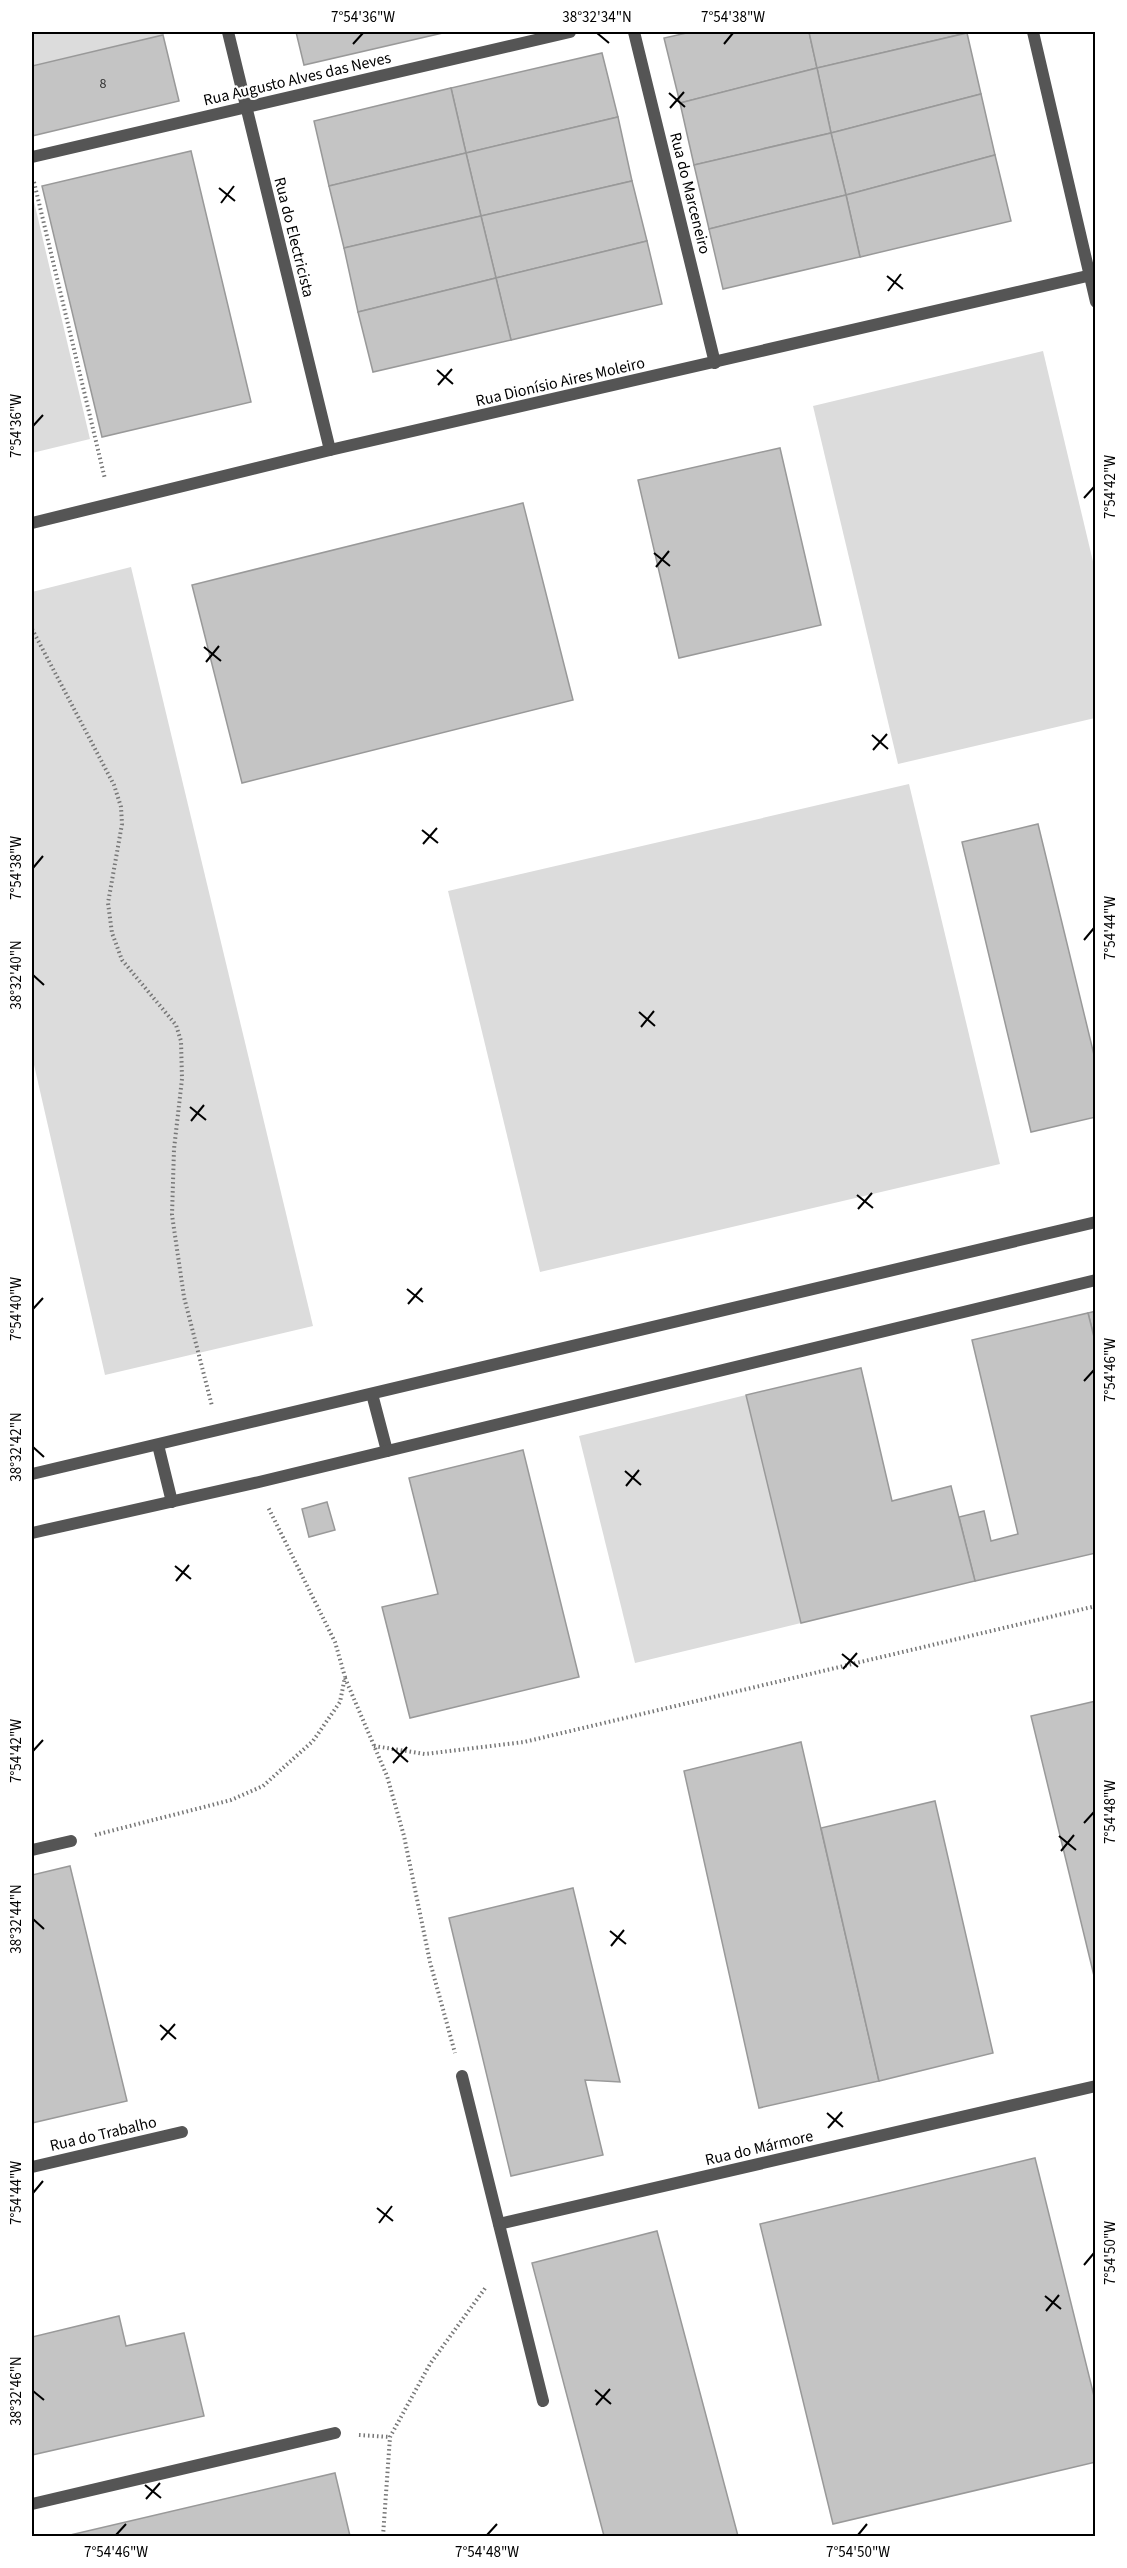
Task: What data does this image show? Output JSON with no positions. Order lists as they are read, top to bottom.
{
  "streets": {
    "street": [
      "Rua Augusto Alves das Neves",
      "Rua do Marceneiro",
      "Rua do Electricista",
      "Rua Dionísio Aires Moleiro",
      "Rua do Trabalho",
      "Rua do Mármore"
    ]
  },
  "crossings": [
    ["Rua Augusto Alves das Neves", "Rua do Electricista"],
    ["Rua do Marceneiro", "Rua Dionísio Aires Moleiro"],
    ["Rua do Electricista", "Rua Dionísio Aires Moleiro"]
  ],
  "house_numbers": ["8"],
  "coordinates": [
    "7°54'36\"W",
    "38°32'34\"N",
    "7°54'38\"W",
    "7°54'42\"W",
    "7°54'44\"W",
    "38°32'40\"N",
    "7°54'40\"W",
    "7°54'46\"W",
    "38°32'42\"N",
    "7°54'48\"W",
    "38°32'44\"N",
    "7°54'50\"W",
    "38°32'46\"N"
  ]
}
